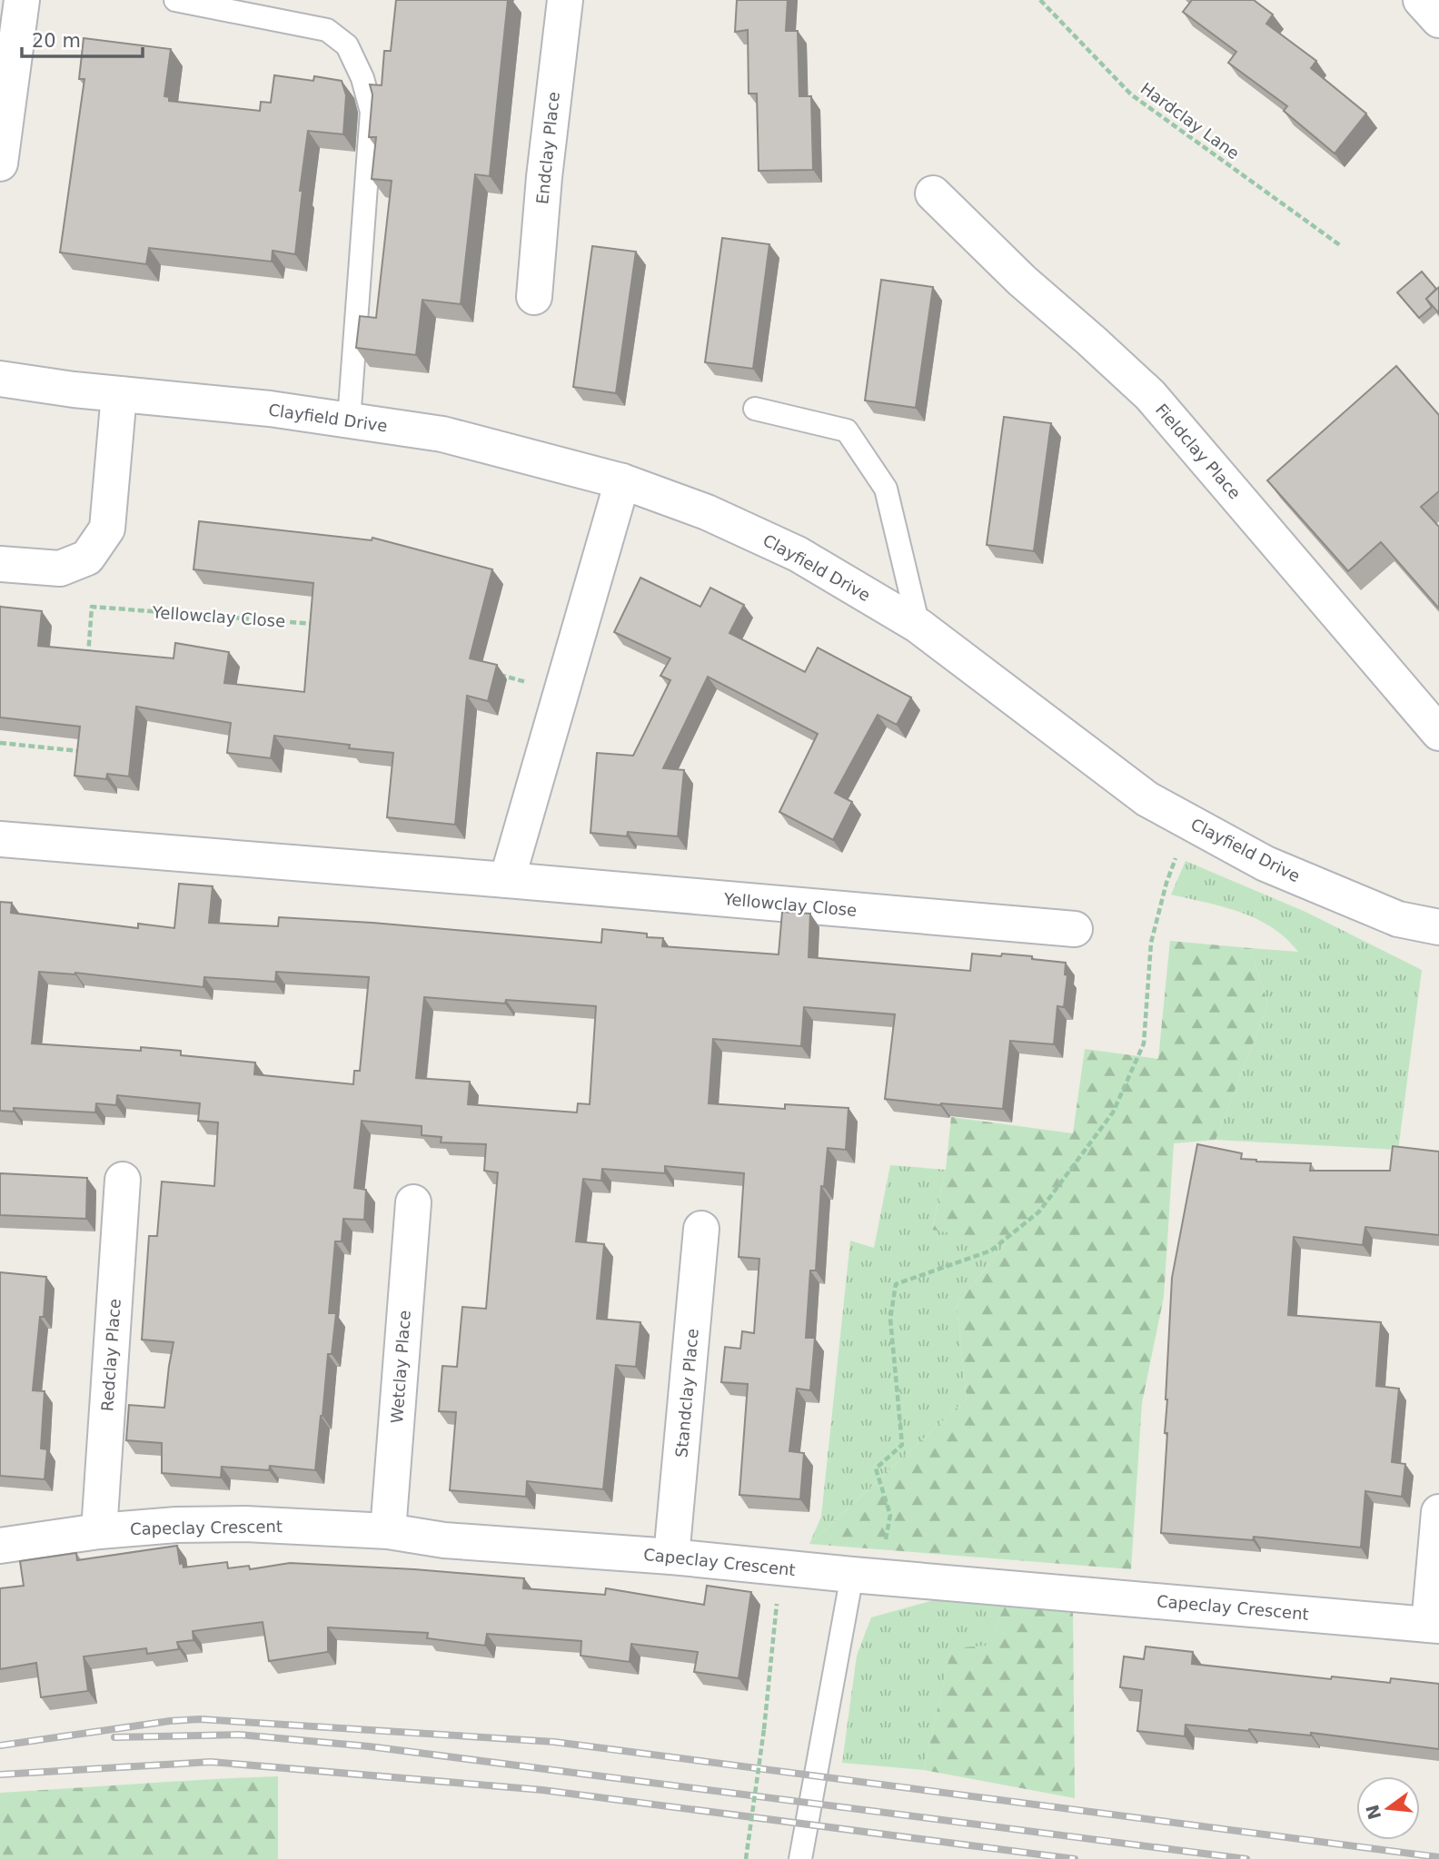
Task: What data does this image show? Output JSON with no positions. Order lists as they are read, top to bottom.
{
  "streets": {
    "street": [
      "Endclay Place",
      "Clayfield Drive",
      "Fieldclay Place",
      "Yellowclay Close",
      "Redclay Place",
      "Wetclay Place",
      "Standclay Place",
      "Capeclay Crescent"
    ],
    "path": ["Hardclay Lane"]
  },
  "crossings": [
    ["Redclay Place", "Capeclay Crescent"],
    ["Wetclay Place", "Capeclay Crescent"],
    ["Standclay Place", "Capeclay Crescent"]
  ],
  "scale_bar": "20 m",
  "north": "left"
}
